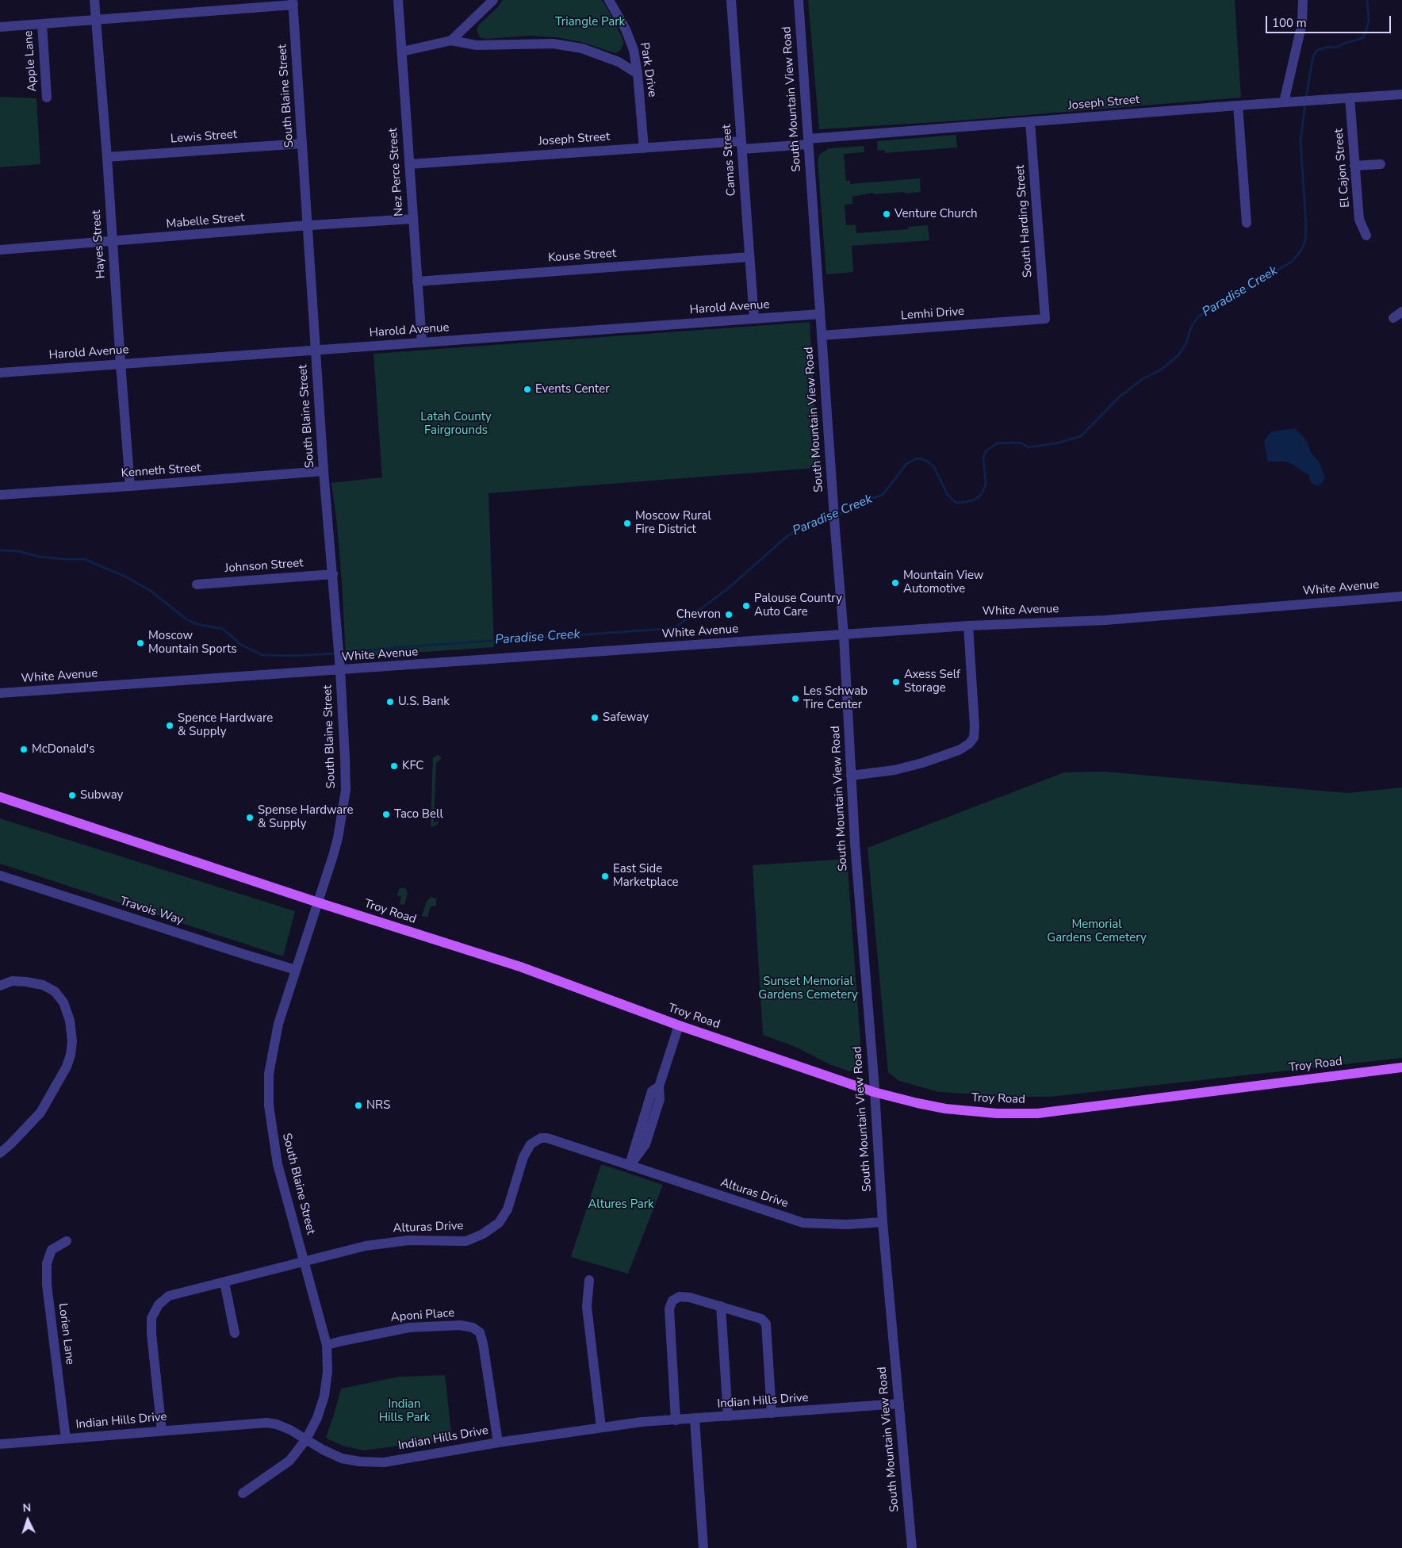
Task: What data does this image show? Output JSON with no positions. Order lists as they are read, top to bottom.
{
  "streets": {
    "main road": ["Troy Road"],
    "street": [
      "Apple Lane",
      "Park Drive",
      "South Blaine Street",
      "South Mountain View Road",
      "Joseph Street",
      "Lewis Street",
      "Camas Street",
      "El Cajon Street",
      "Nez Perce Street",
      "Mabelle Street",
      "South Harding Street",
      "Hayes Street",
      "Kouse Street",
      "Harold Avenue",
      "Lemhi Drive",
      "Kenneth Street",
      "Johnson Street",
      "White Avenue",
      "Travois Way",
      "Alturas Drive",
      "Aponi Place",
      "Lorien Lane",
      "Indian Hills Drive"
    ]
  },
  "crossings": [
    ["Park Drive", "Joseph Street"],
    ["South Blaine Street", "Lewis Street"],
    ["South Blaine Street", "Mabelle Street"],
    ["South Blaine Street", "Harold Avenue"],
    ["South Blaine Street", "Kenneth Street"],
    ["South Blaine Street", "Johnson Street"],
    ["South Blaine Street", "White Avenue"],
    ["South Blaine Street", "Travois Way"],
    ["South Blaine Street", "Troy Road"],
    ["South Blaine Street", "Alturas Drive"],
    ["South Blaine Street", "Aponi Place"],
    ["South Blaine Street", "Indian Hills Drive"],
    ["South Mountain View Road", "Joseph Street"],
    ["South Mountain View Road", "Harold Avenue"],
    ["South Mountain View Road", "Lemhi Drive"],
    ["South Mountain View Road", "White Avenue"],
    ["South Mountain View Road", "Troy Road"],
    ["South Mountain View Road", "Alturas Drive"],
    ["South Mountain View Road", "Indian Hills Drive"],
    ["Joseph Street", "Camas Street"],
    ["Joseph Street", "El Cajon Street"],
    ["Joseph Street", "Nez Perce Street"],
    ["Joseph Street", "South Harding Street"],
    ["Lewis Street", "Hayes Street"],
    ["Camas Street", "Kouse Street"],
    ["Camas Street", "Harold Avenue"],
    ["Nez Perce Street", "Mabelle Street"],
    ["Nez Perce Street", "Kouse Street"],
    ["Nez Perce Street", "Harold Avenue"],
    ["Mabelle Street", "Hayes Street"],
    ["South Harding Street", "Lemhi Drive"],
    ["Hayes Street", "Harold Avenue"],
    ["Hayes Street", "Kenneth Street"],
    ["Alturas Drive", "Indian Hills Drive"],
    ["Aponi Place", "Indian Hills Drive"],
    ["Lorien Lane", "Indian Hills Drive"]
  ],
  "water": ["Paradise Creek"],
  "parks": [
    "Triangle Park",
    "Latah County Fairgrounds",
    "Memorial Gardens Cemetery",
    "Sunset Memorial Gardens Cemetery",
    "Altures Park",
    "Indian Hills Park"
  ],
  "places": [
    "Venture Church",
    "Events Center",
    "Moscow Rural Fire District",
    "Mountain View Automotive",
    "Palouse Country Auto Care",
    "Chevron",
    "Moscow Mountain Sports",
    "Axess Self Storage",
    "Les Schwab Tire Center",
    "U.S. Bank",
    "Safeway",
    "Spence Hardware & Supply",
    "McDonald's",
    "KFC",
    "Subway",
    "Taco Bell",
    "Spense Hardware & Supply",
    "East Side Marketplace",
    "NRS"
  ],
  "scale_bar": "100 m",
  "north": "top"
}
